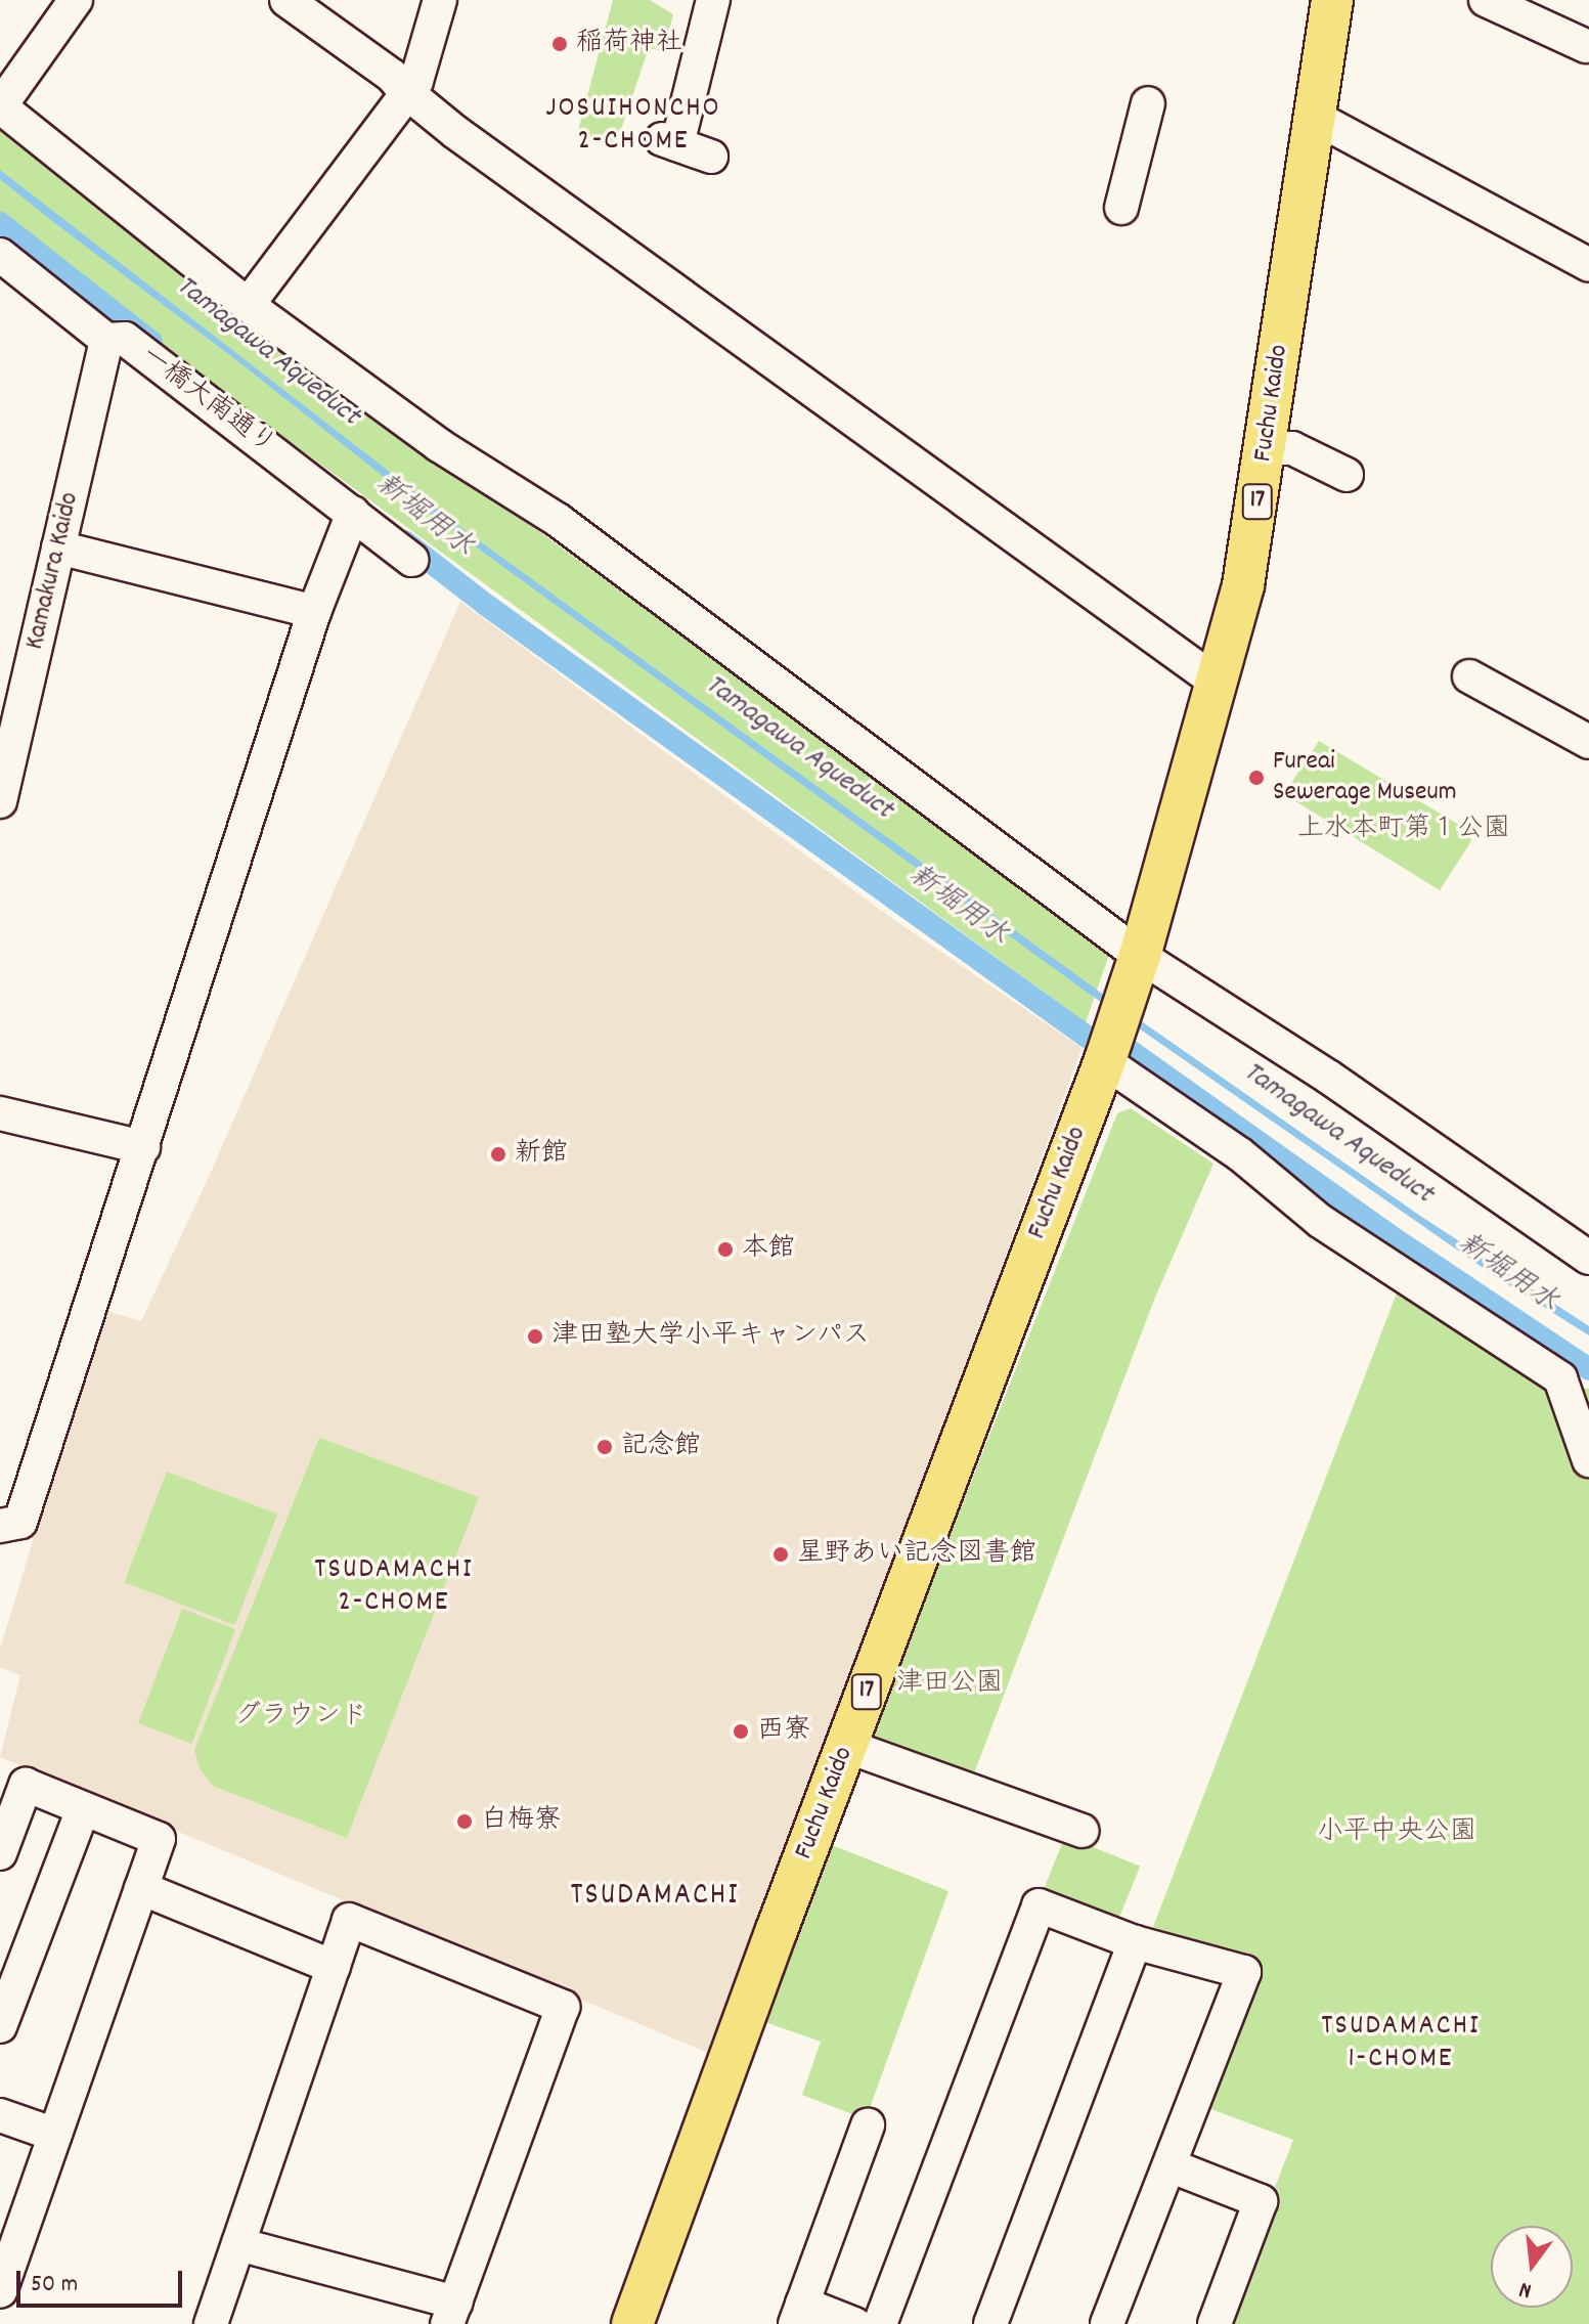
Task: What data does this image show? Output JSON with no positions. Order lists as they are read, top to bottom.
{
  "streets": {
    "main road": ["Fuchu Kaido", "17"],
    "street": ["一橋大南通り", "Kamakura Kaido"]
  },
  "crossings": [
    ["一橋大南通り", "Kamakura Kaido"]
  ],
  "districts": [
    "JOSUIHONCHO 2-CHOME",
    "TSUDAMACHI 2-CHOME",
    "TSUDAMACHI",
    "TSUDAMACHI 1-CHOME"
  ],
  "water": ["Tamagawa Aqueduct", "新堀用水"],
  "parks": [
    "上水本町第１公園",
    "津田公園",
    "グラウンド",
    "小平中央公園"
  ],
  "places": [
    "稲荷神社",
    "Fureai Sewerage Museum",
    "新館",
    "本館",
    "津田塾大学小平キャンパス",
    "記念館",
    "星野あい記念図書館",
    "西寮",
    "白梅寮"
  ],
  "scale_bar": "50 m",
  "north": "bottom"
}
